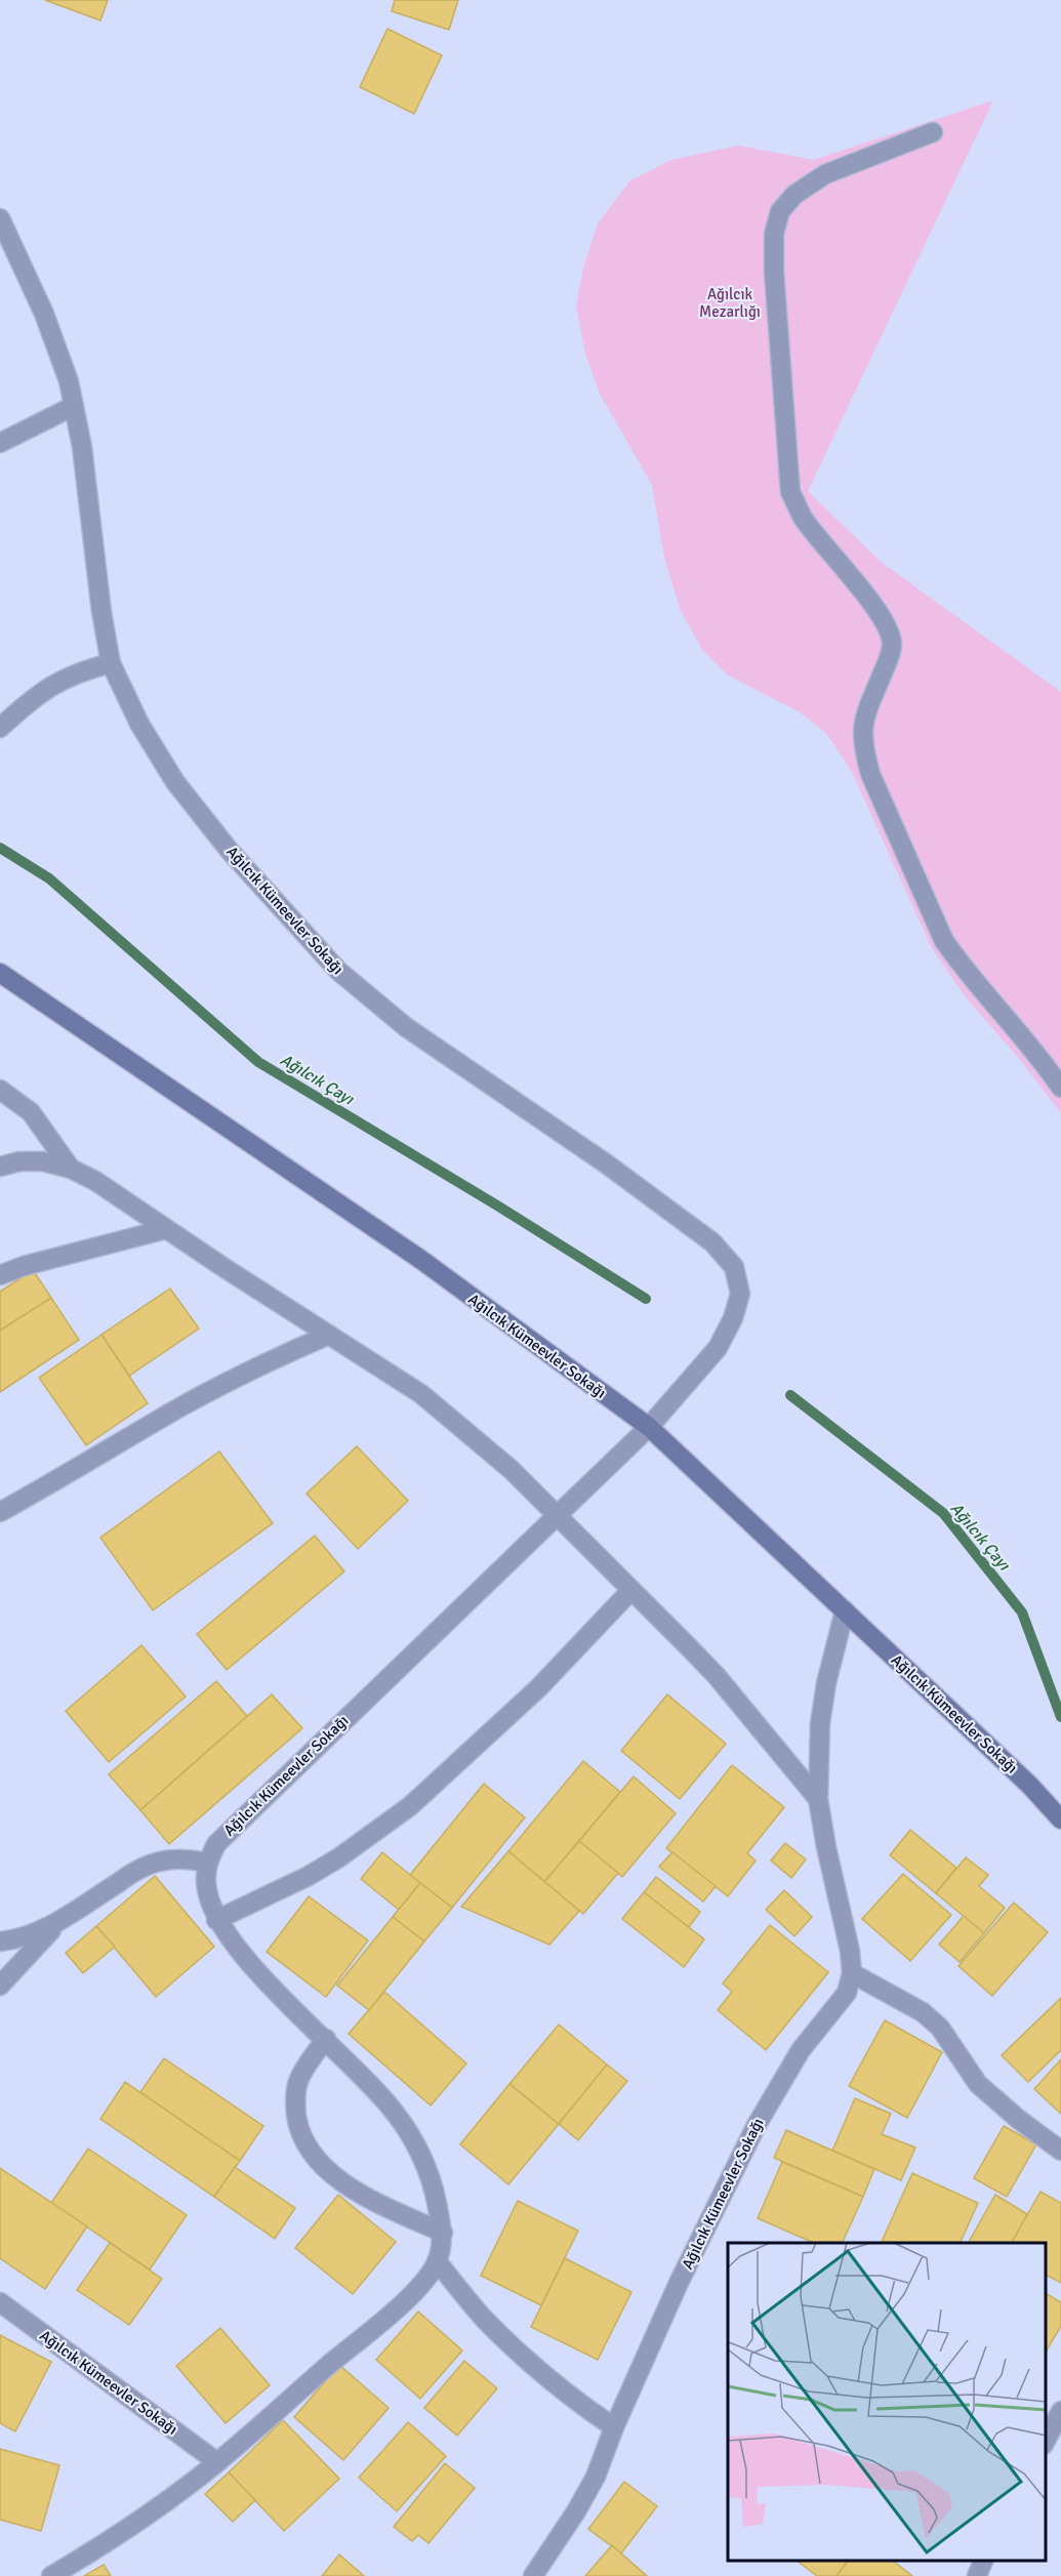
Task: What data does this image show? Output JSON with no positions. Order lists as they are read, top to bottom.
{
  "streets": {
    "main road": ["Ağılcık Kümeevler Sokağı"]
  },
  "water": ["Ağılcık Çayı"],
  "parks": ["Ağılcık Mezarlığı"]
}
